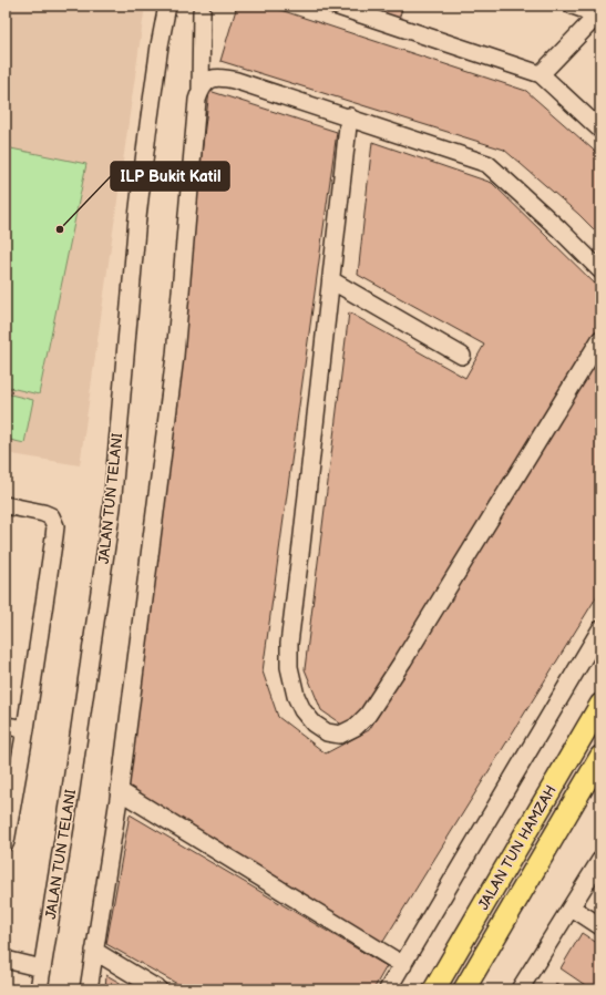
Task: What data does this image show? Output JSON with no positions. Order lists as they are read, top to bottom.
{
  "streets": {
    "main road": ["JALAN TUN HAMZAH"],
    "street": ["JALAN TUN TELANI"]
  },
  "places": ["ILP Bukit Katil"]
}
